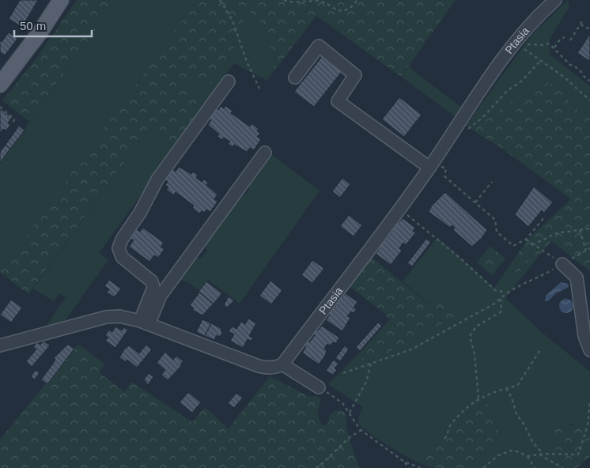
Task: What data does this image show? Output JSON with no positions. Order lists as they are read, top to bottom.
{
  "streets": {
    "street": ["Ptasia"]
  },
  "scale_bar": "50 m"
}
